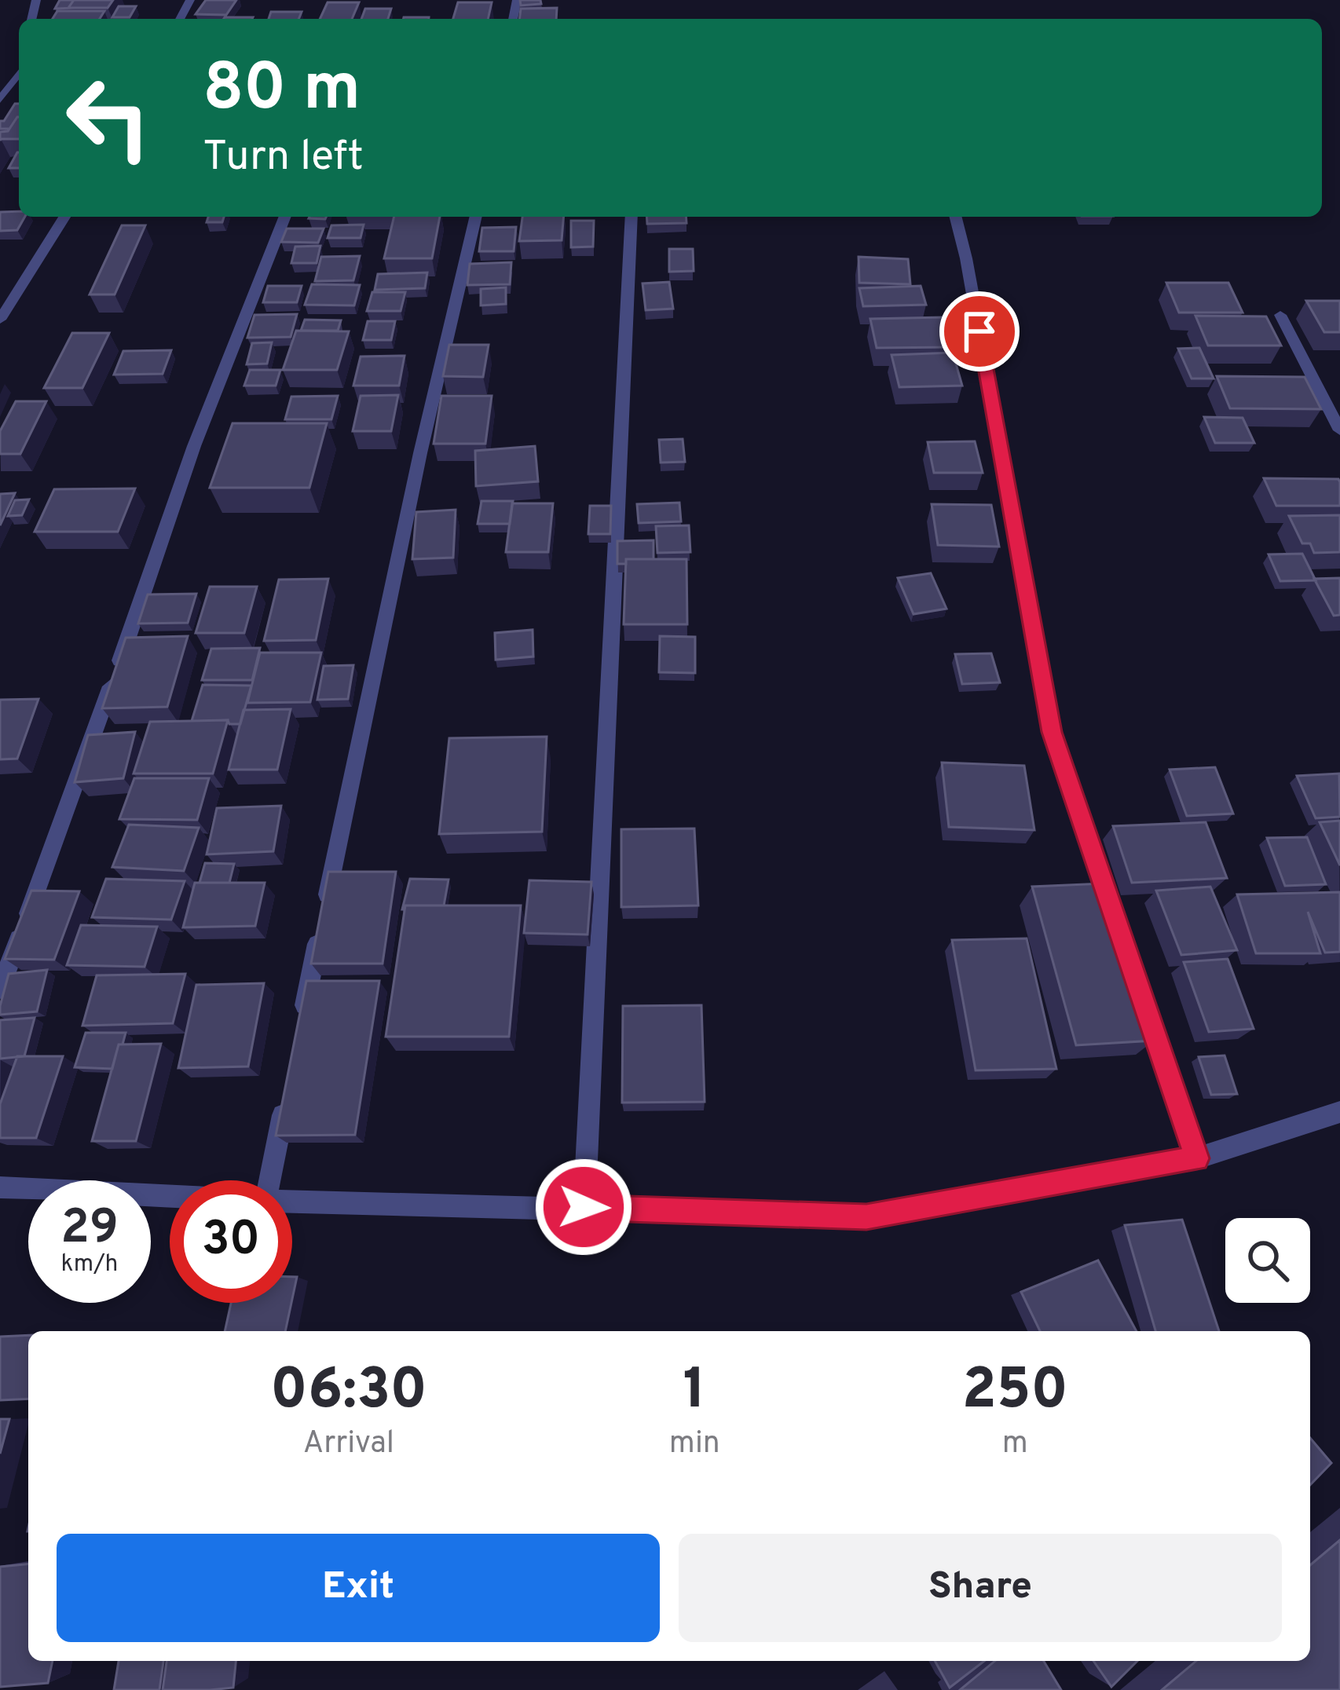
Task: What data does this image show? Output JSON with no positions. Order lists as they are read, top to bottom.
{
  "page": {
    "turn": ["80 m", "Turn left"],
    "speed": "29 km/h",
    "limit": "30",
    "eta": [
      "06:30",
      "Arrival",
      "1",
      "min",
      "250",
      "m"
    ],
    "buttons": ["Exit", "Share"]
  }
}
